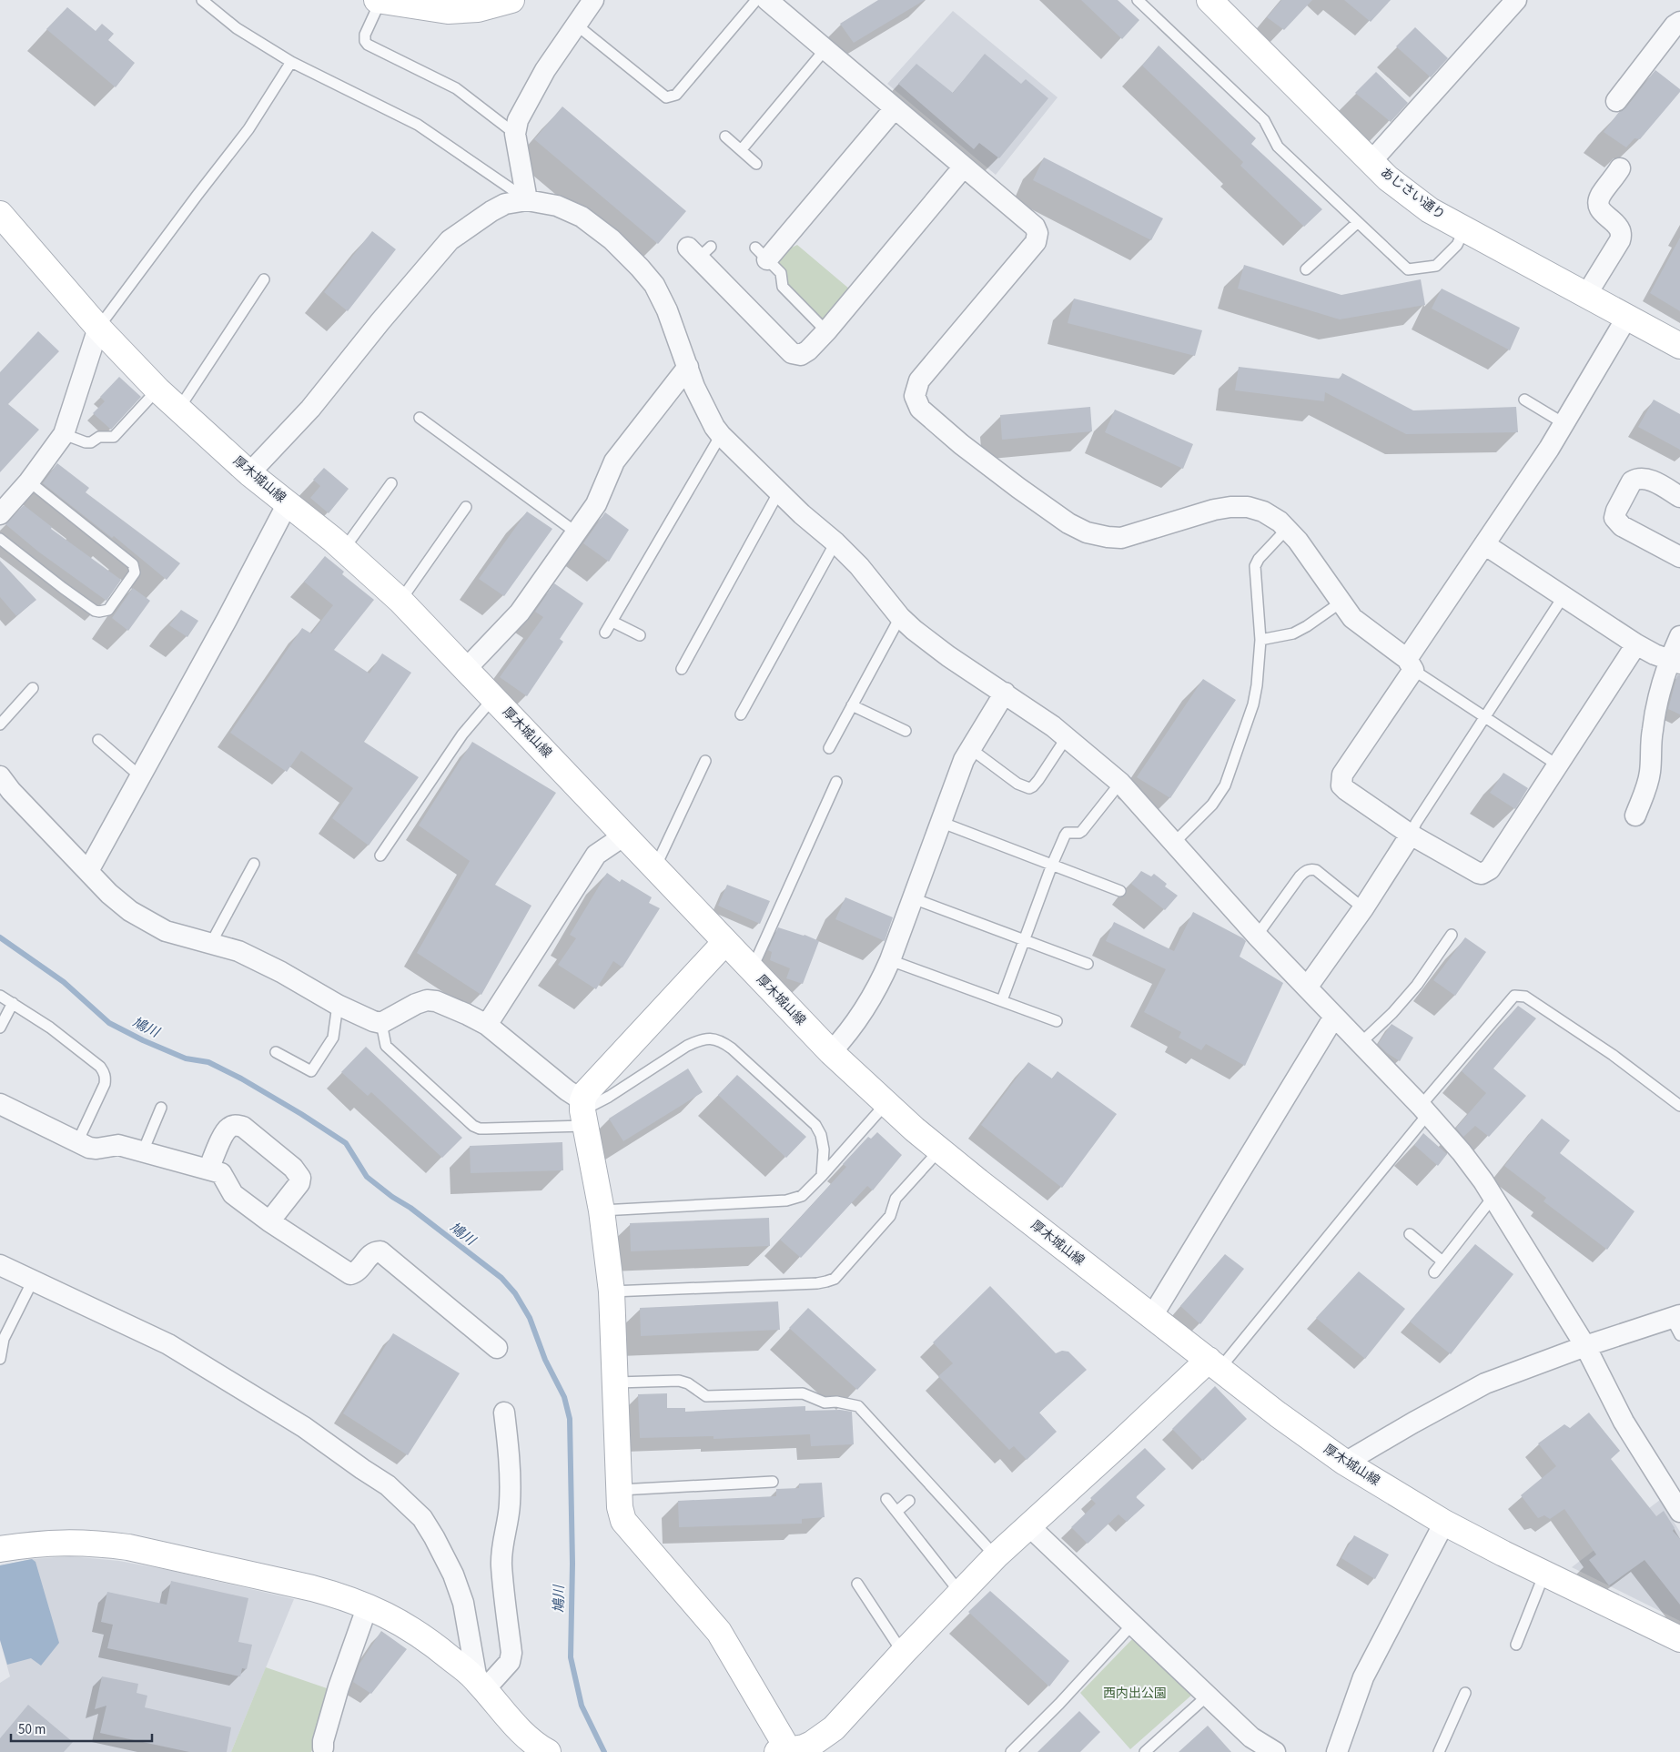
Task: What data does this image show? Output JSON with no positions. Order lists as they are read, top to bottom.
{
  "streets": {
    "street": ["あじさい通り", "厚木城山線"]
  },
  "water": ["鳩川"],
  "parks": ["西内出公園"],
  "scale_bar": "50 m"
}
